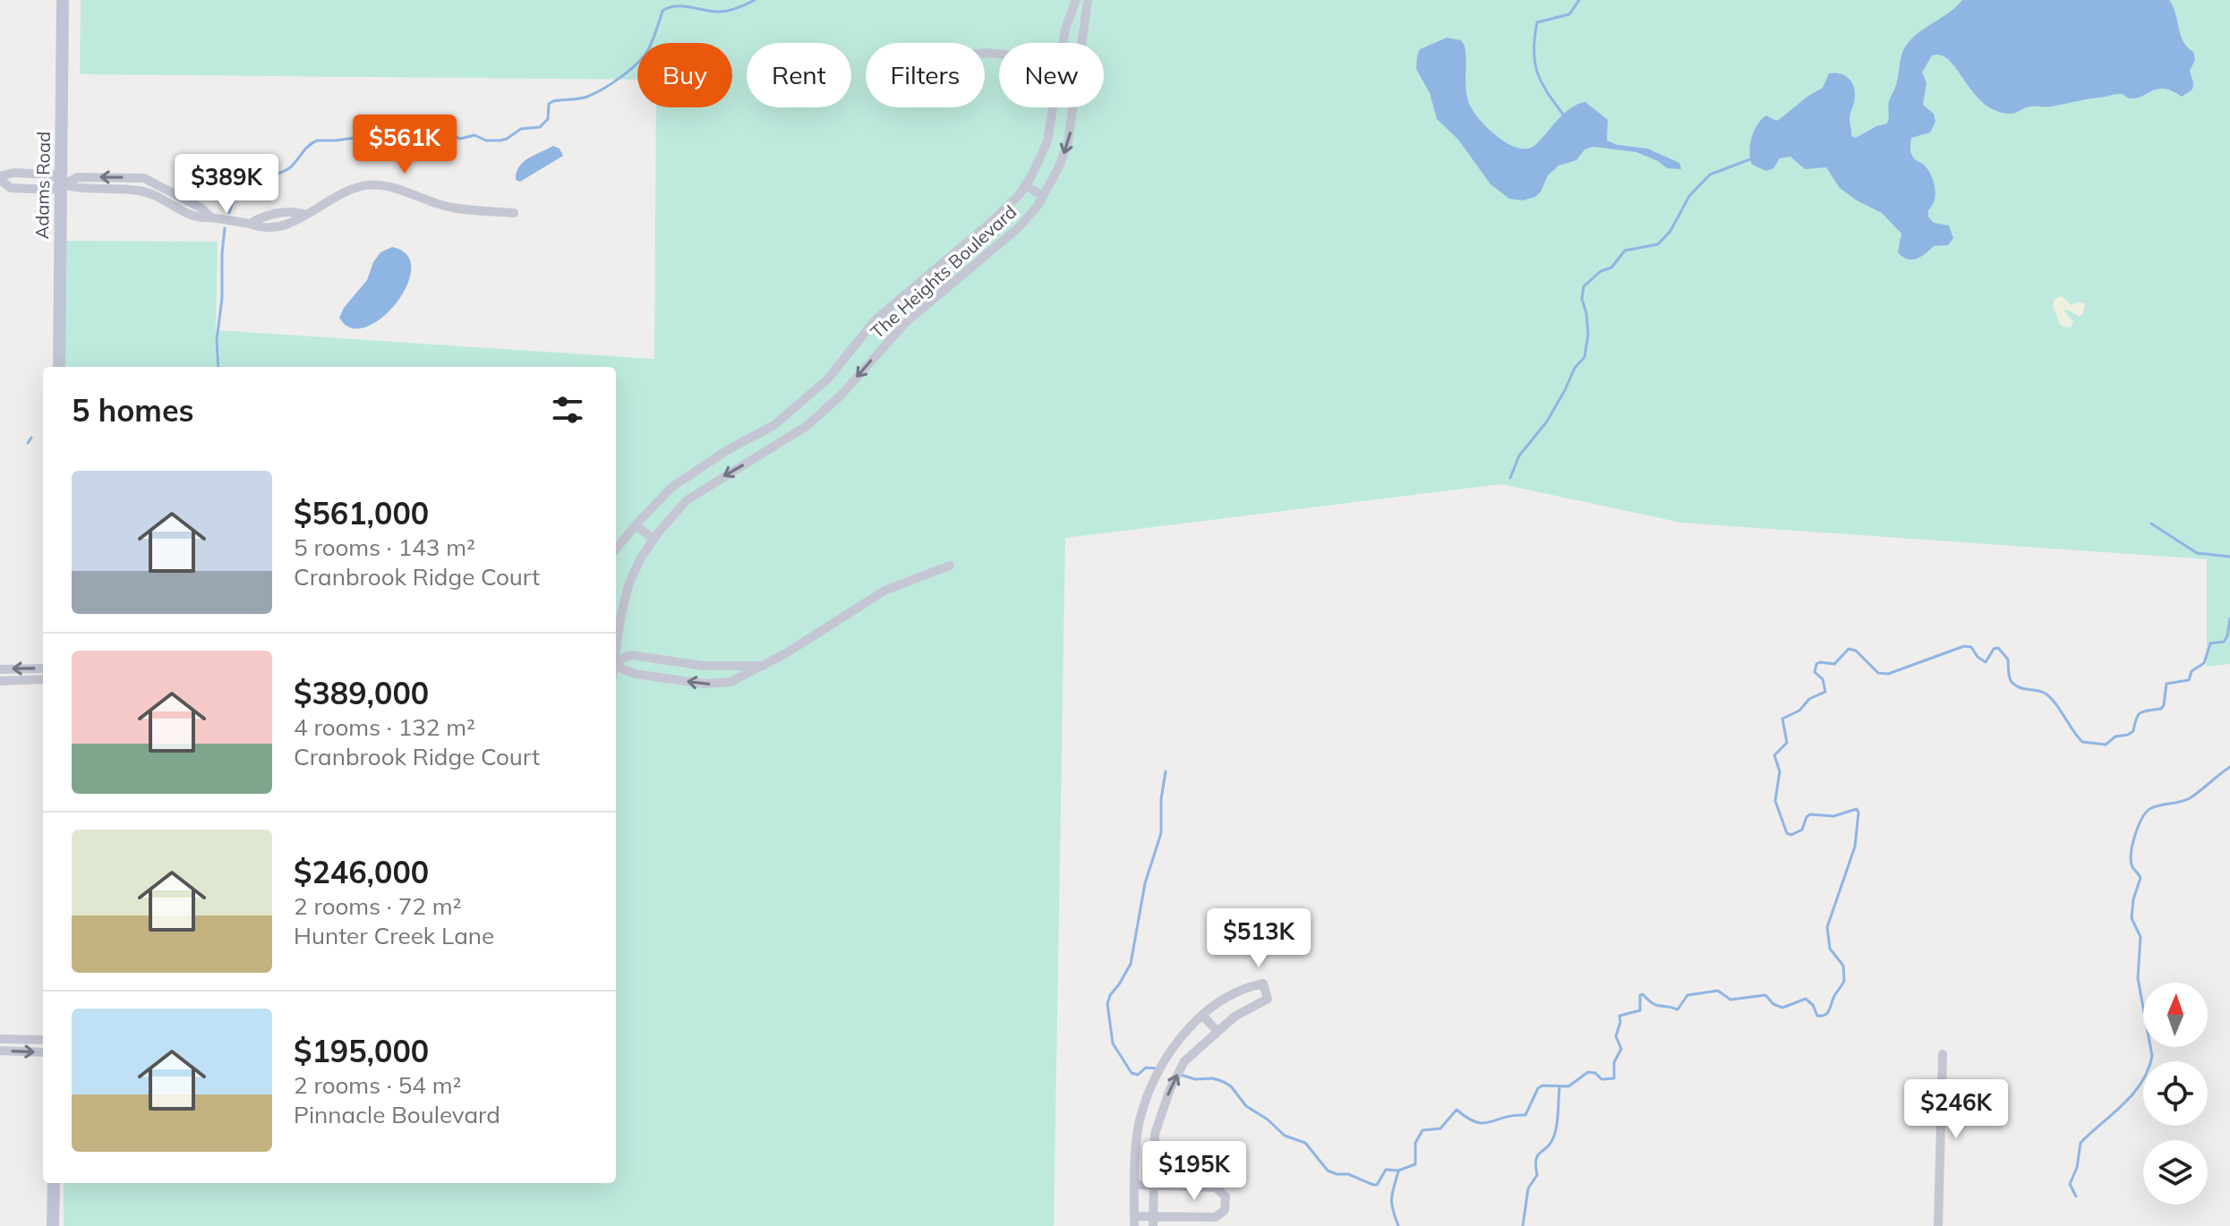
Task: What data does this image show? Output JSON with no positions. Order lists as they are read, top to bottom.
{
  "streets": {
    "main road": ["Adams Road"],
    "street": ["The Heights Boulevard"]
  },
  "north": "top",
  "page": {
    "chip": [
      "Buy",
      "Rent",
      "Filters",
      "New"
    ],
    "price": [
      "$561K",
      "$389K",
      "$513K",
      "$246K",
      "$195K"
    ],
    "heading": "5 homes",
    "list": [
      {
        "name": "$561,000",
        "note": "5 rooms · 143 m² · Cranbrook Ridge Court"
      },
      {
        "name": "$389,000",
        "note": "4 rooms · 132 m² · Cranbrook Ridge Court"
      },
      {
        "name": "$246,000",
        "note": "2 rooms · 72 m² · Hunter Creek Lane"
      },
      {
        "name": "$195,000",
        "note": "2 rooms · 54 m² · Pinnacle Boulevard"
      }
    ]
  }
}
